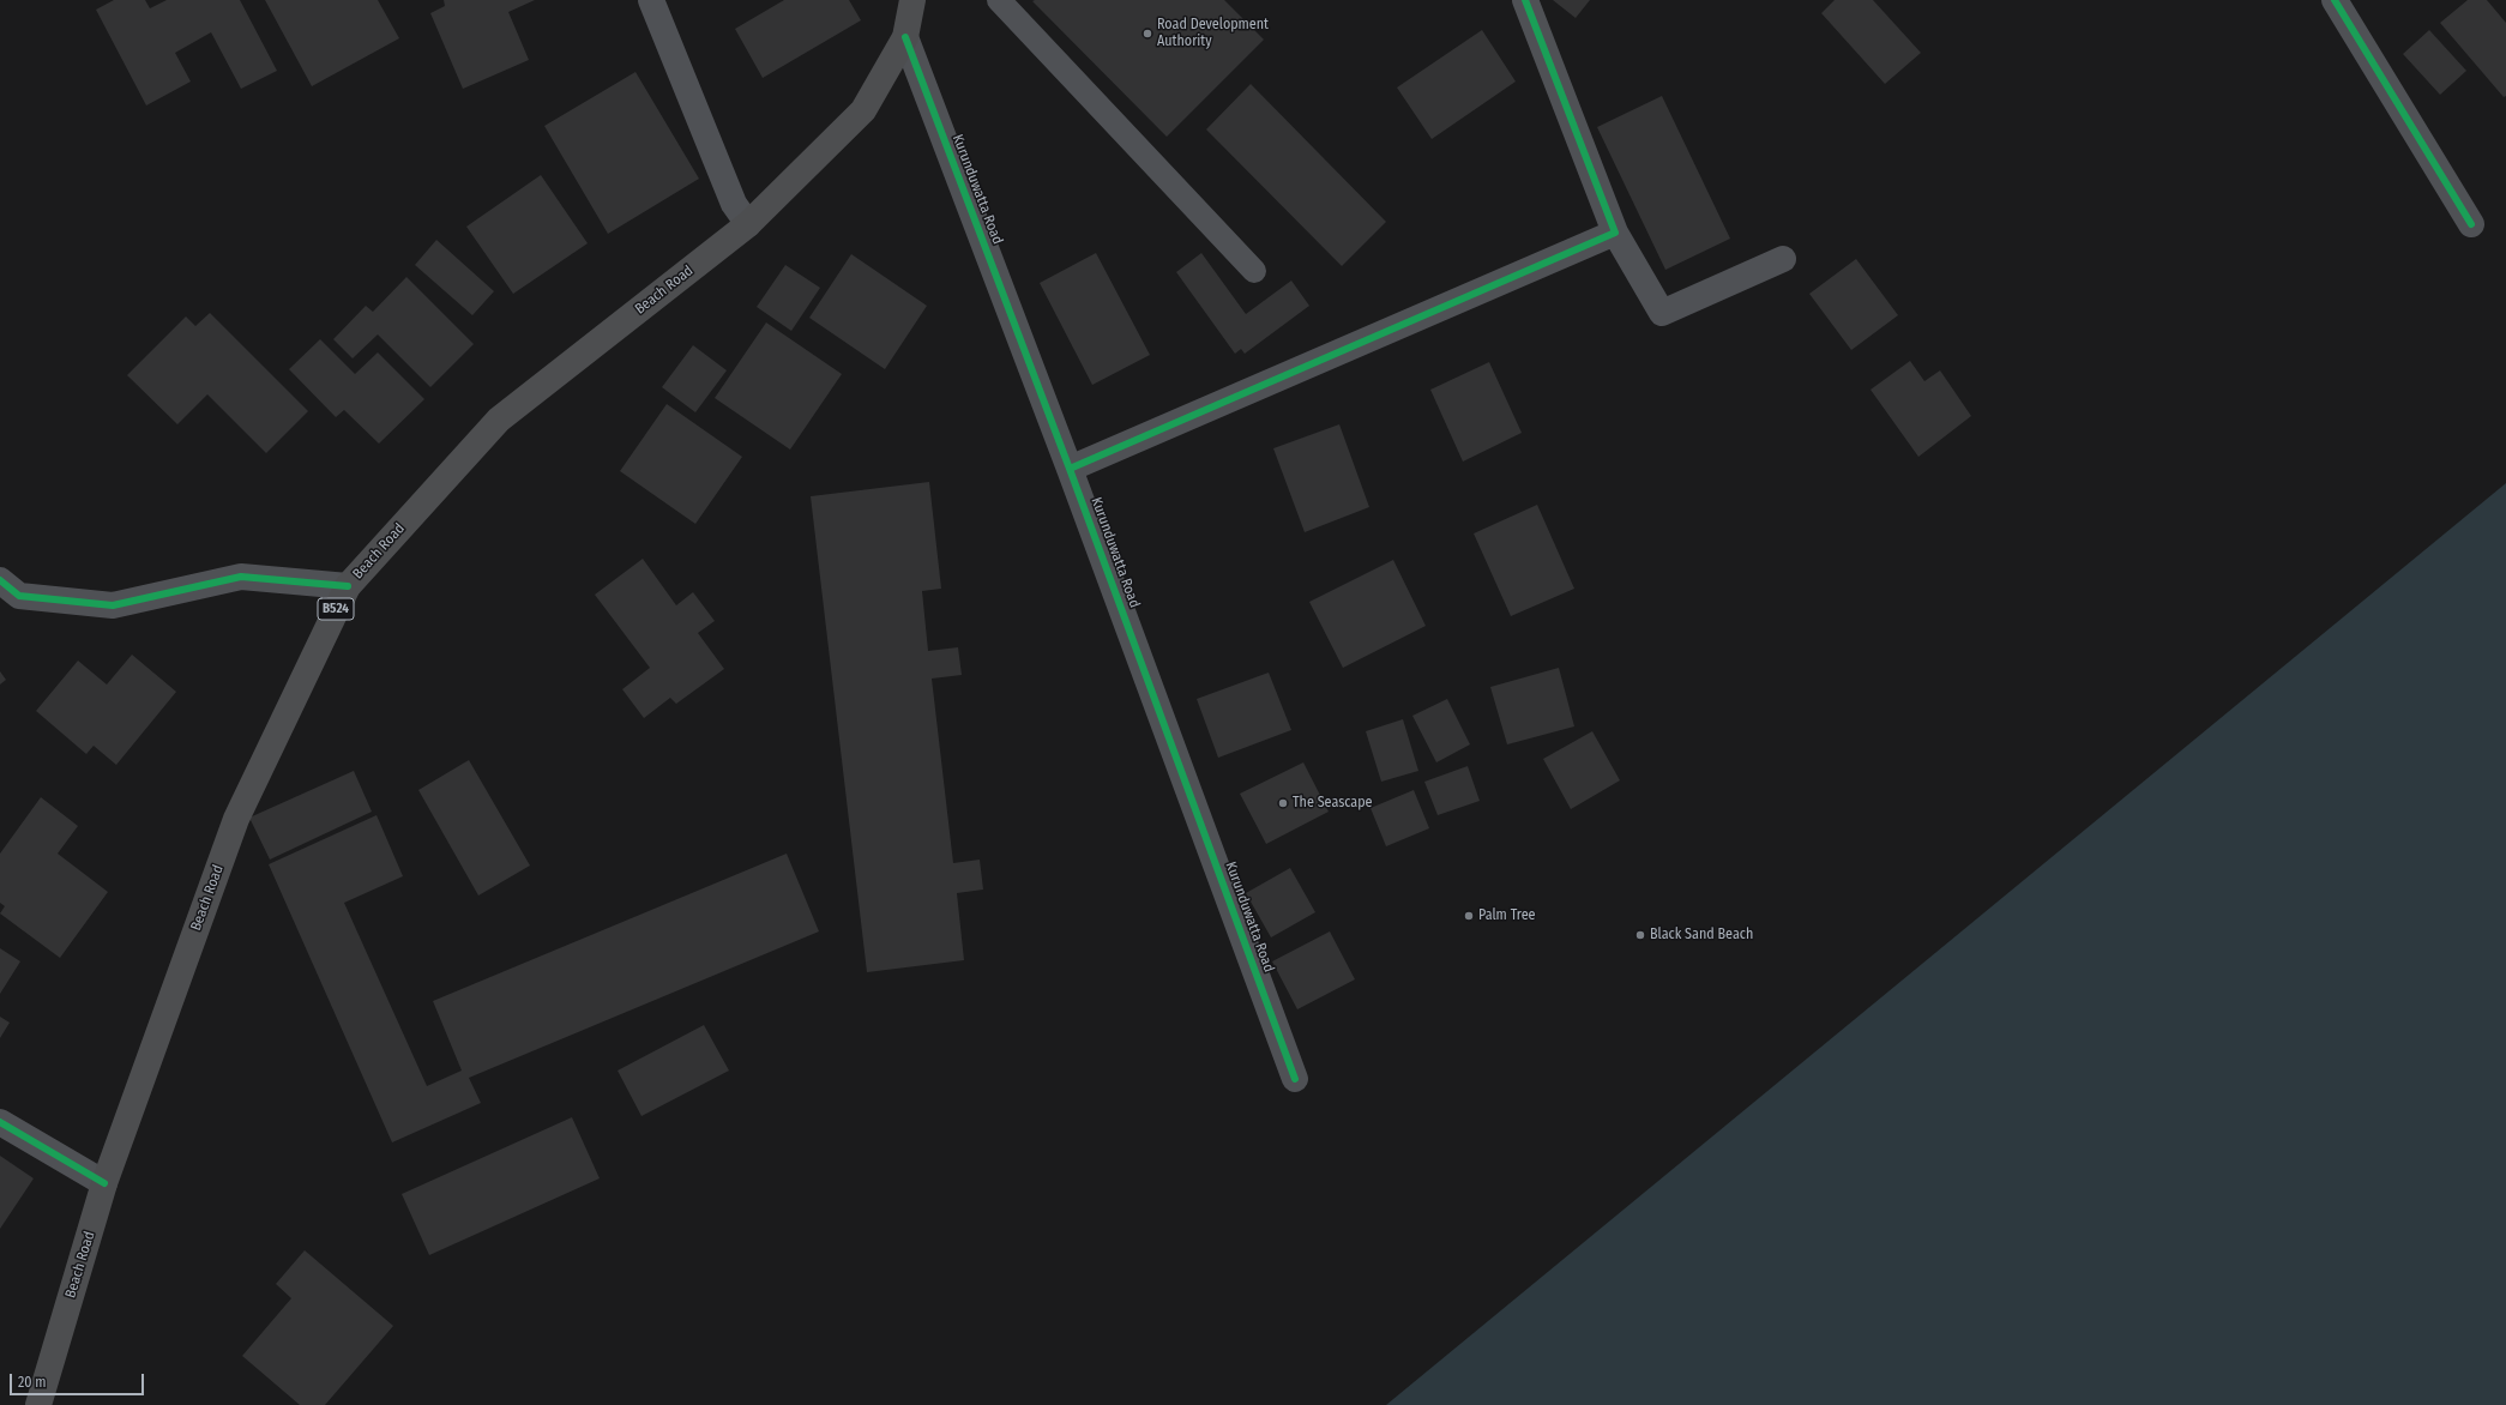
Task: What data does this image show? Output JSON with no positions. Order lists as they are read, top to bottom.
{
  "streets": {
    "main road": ["Beach Road", "B524"],
    "street": ["Kurunduwatta Road"]
  },
  "crossings": [
    ["Kurunduwatta Road", "Beach Road"]
  ],
  "places": [
    "Road Development Authority",
    "The Seascape",
    "Palm Tree",
    "Black Sand Beach"
  ],
  "scale_bar": "20 m"
}
